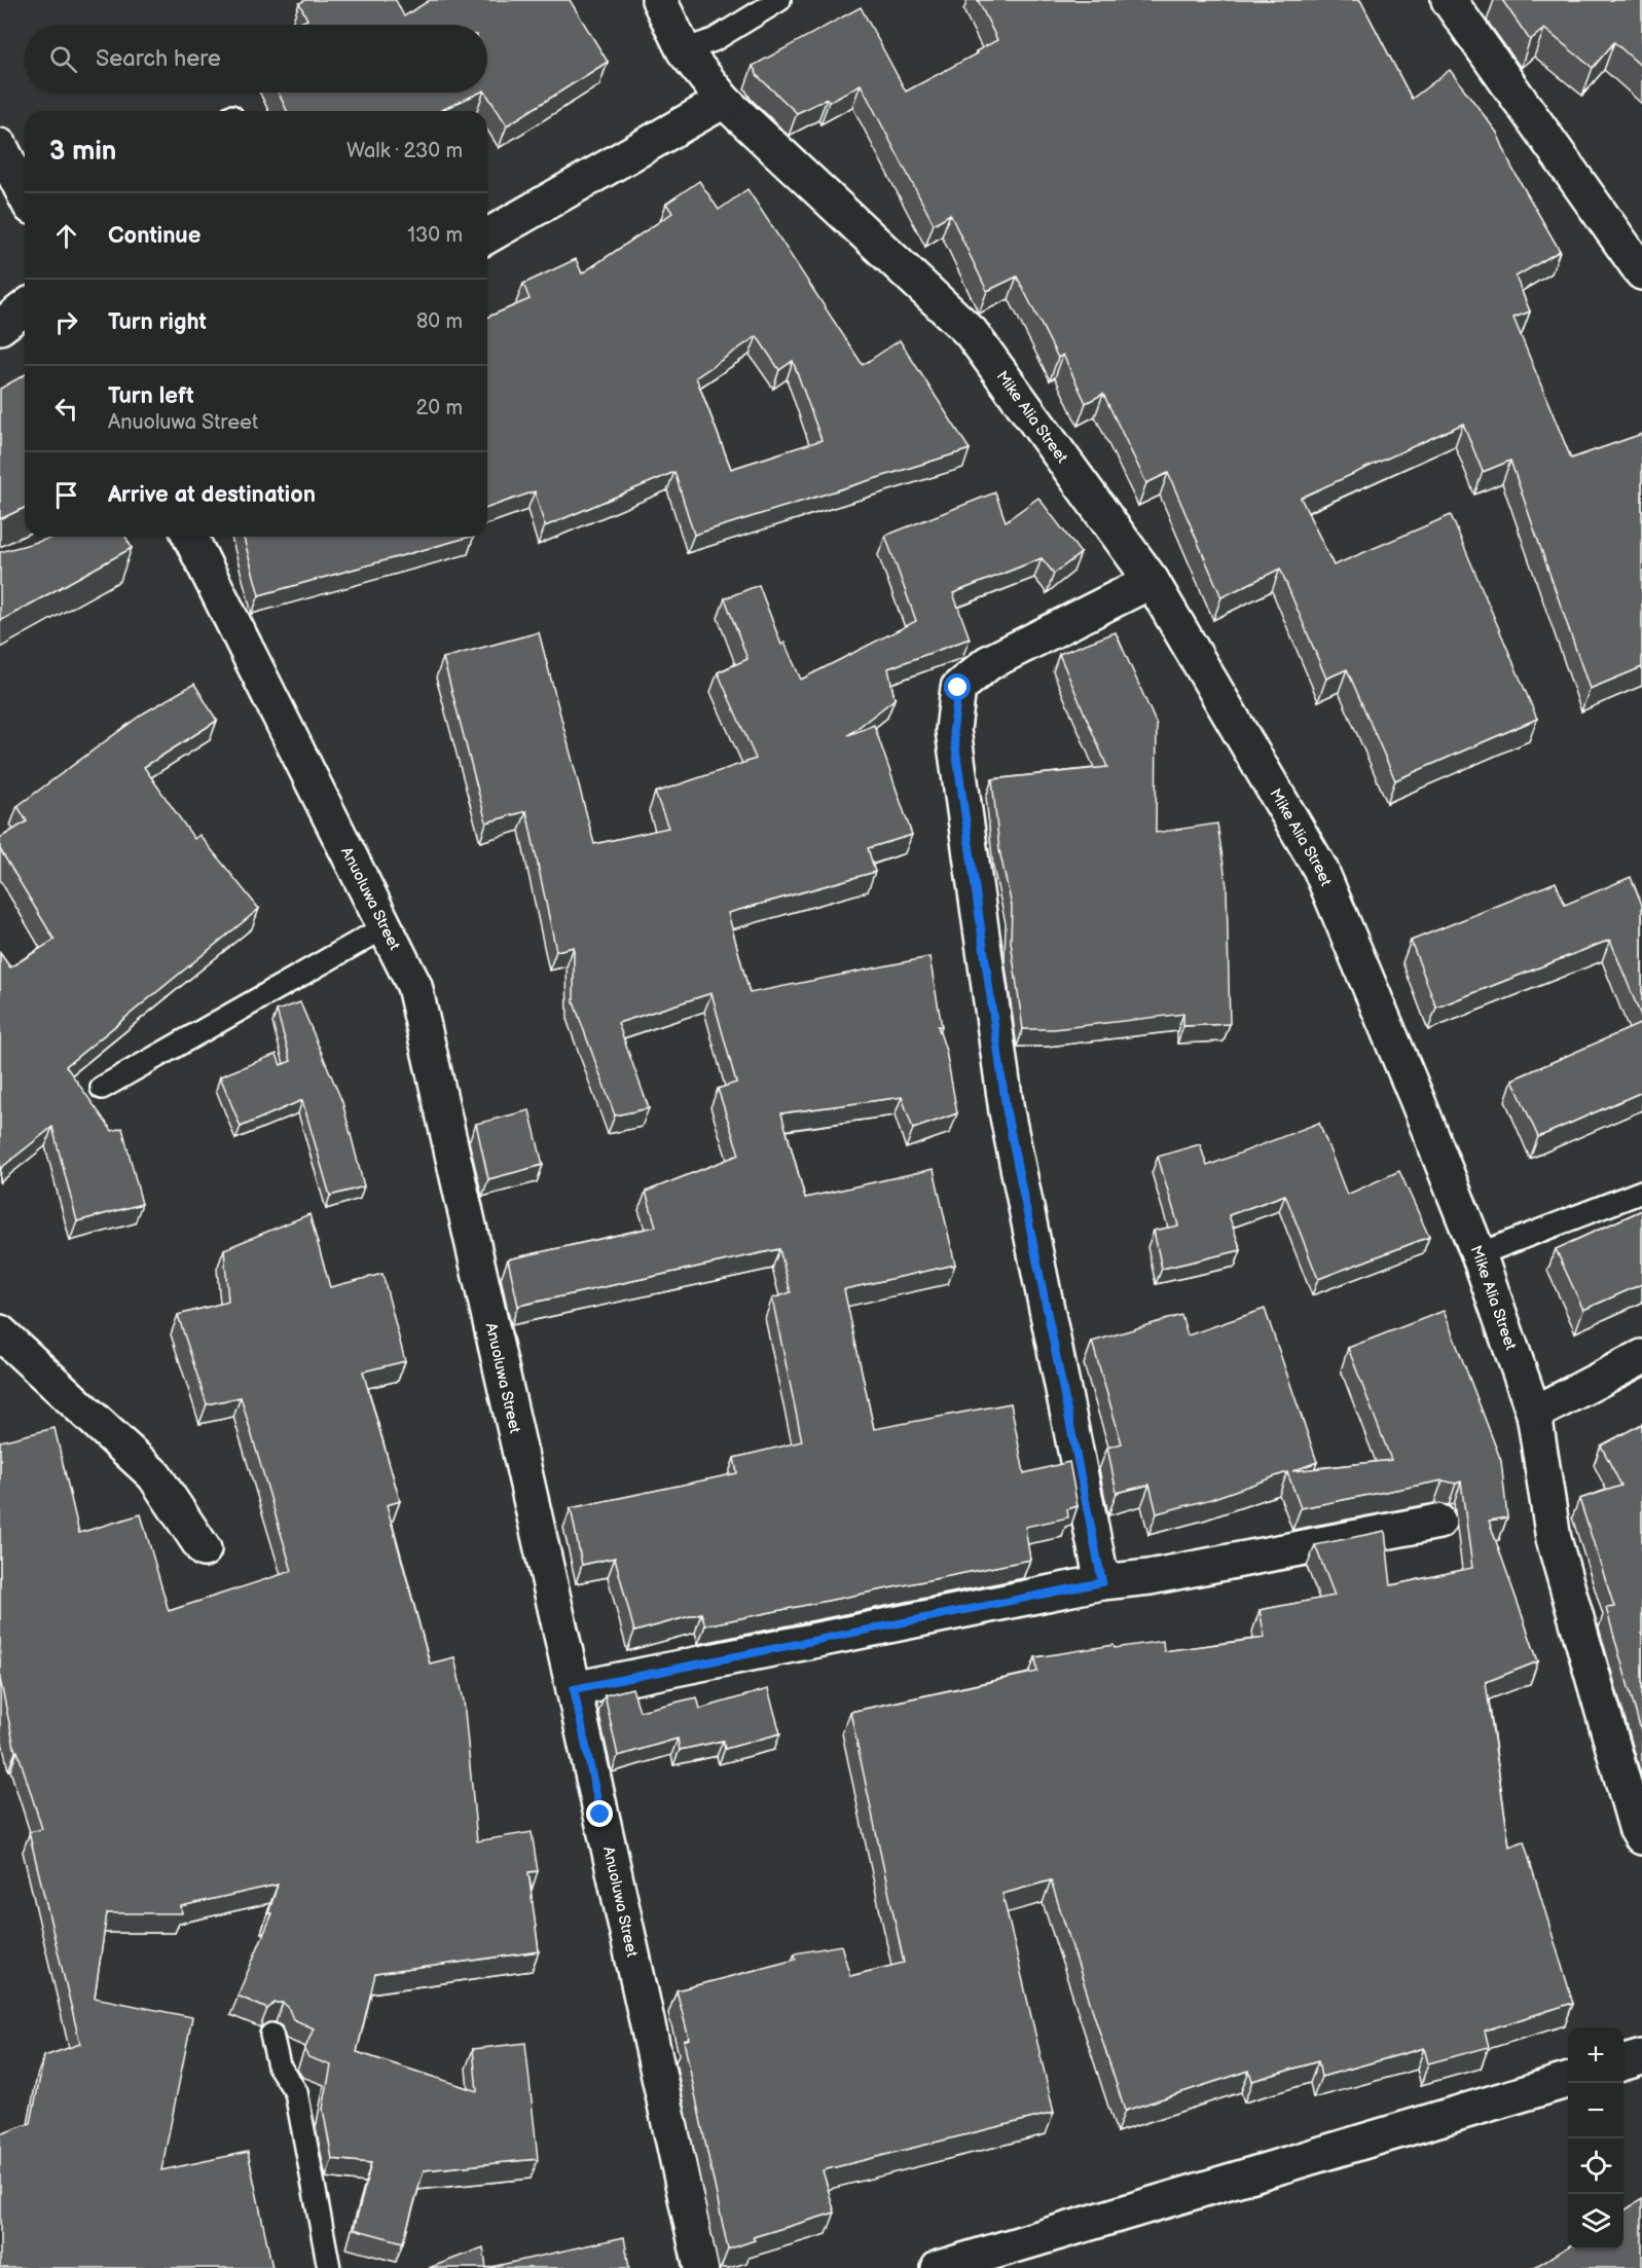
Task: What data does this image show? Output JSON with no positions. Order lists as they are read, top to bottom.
{
  "streets": {
    "street": ["Mike Alia Street", "Anuoluwa Street"]
  },
  "page": {
    "search": "Search here",
    "heading": ["3 min", "Walk · 230 m"],
    "list": [
      ["Continue", "130 m"],
      ["Turn right", "80 m"],
      ["Turn left", "Anuoluwa Street", "20 m"],
      "Arrive at destination"
    ],
    "map_buttons": ["+", "−"]
  }
}
